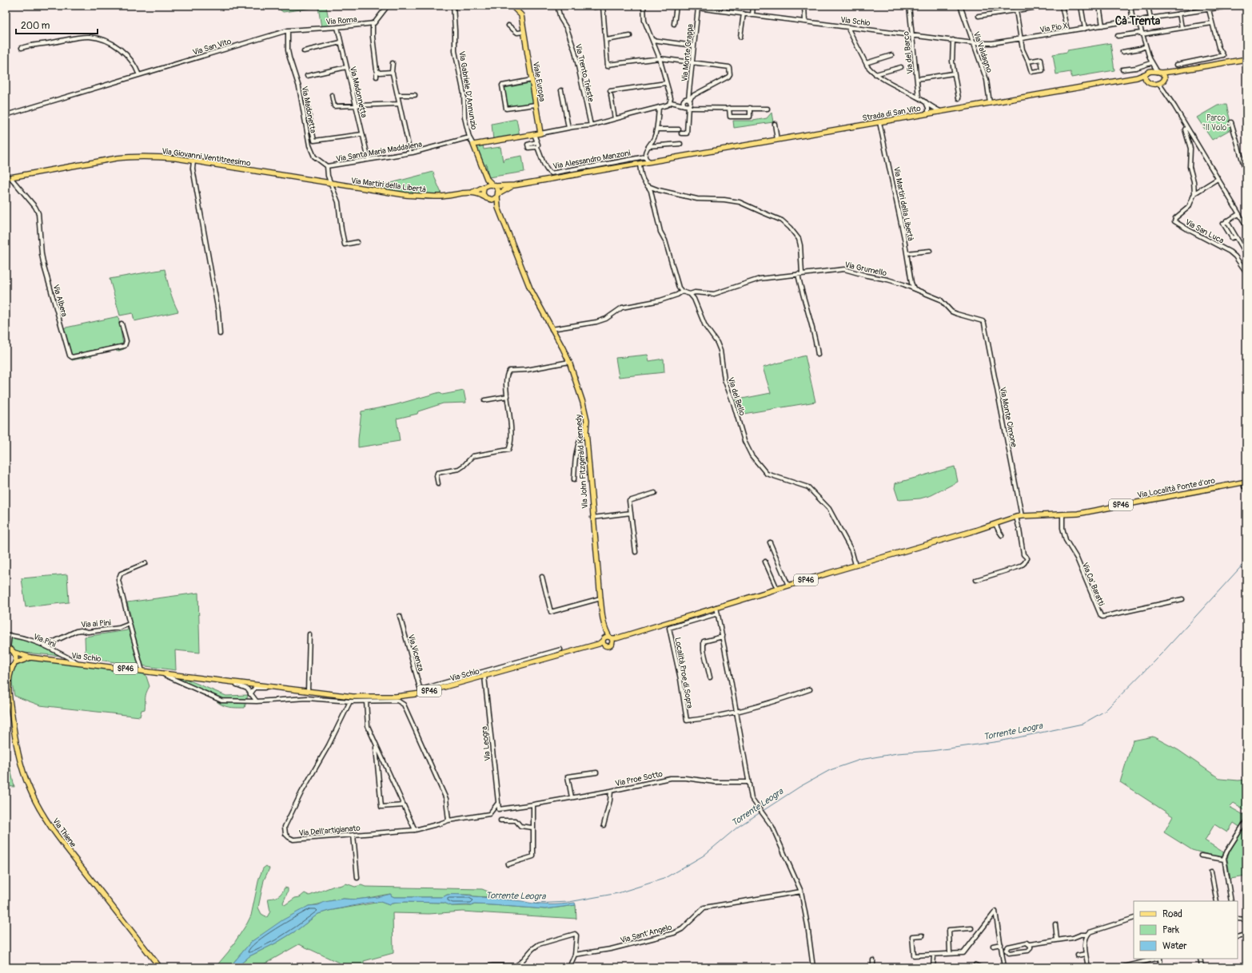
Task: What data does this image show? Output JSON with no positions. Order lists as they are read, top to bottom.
{
  "streets": {
    "main road": [
      "Via Schio",
      "Viale Europa",
      "Via Gabriele D'Annunzio",
      "Strada di San Vito",
      "Via Giovanni Ventitreesimo",
      "Via Martiri della Libertà",
      "Via John Fitzgerald Kennedy",
      "Via Località Ponte d'oro",
      "SP46",
      "Via Thiene"
    ],
    "street": [
      "Via Roma",
      "Via Pio X",
      "Via San Vito",
      "Via Valdagno",
      "Via Monte Grappa",
      "Via del Barco",
      "Via Trento Trieste",
      "Via Madonnetta",
      "Via Madonetta",
      "Via Santa Maria Maddalena",
      "Via Alessandro Manzoni",
      "Via San Luca",
      "Via Grumello",
      "Via Albera",
      "Via del Bello",
      "Via Monte Cimone",
      "Via Ca' Baratti",
      "Via ai Pini",
      "Via Pini",
      "Via Vicenza",
      "Località Proe di Sopra",
      "Via Leogra",
      "Via Proe Sotto",
      "Via Dell'artigianato",
      "Via Sant'Angelo"
    ]
  },
  "crossings": [
    ["Via Roma", "Via San Vito"],
    ["Via Roma", "Via Madonnetta"],
    ["Via Roma", "Via Madonetta"],
    ["Via Schio", "Via Pio X"],
    ["Via Schio", "Via Valdagno"],
    ["Via Schio", "Via Monte Grappa"],
    ["Via Schio", "Via del Barco"],
    ["Via Schio", "Via John Fitzgerald Kennedy"],
    ["Via Schio", "SP46"],
    ["Via Schio", "Via Pini"],
    ["Via Schio", "Via Vicenza"],
    ["Via Schio", "Via Leogra"],
    ["Via Schio", "Via Dell'artigianato"],
    ["Via Pio X", "Via Valdagno"],
    ["Via San Vito", "Via Madonetta"],
    ["Via Valdagno", "Strada di San Vito"],
    ["Via Gabriele D'Annunzio", "Via Santa Maria Maddalena"],
    ["Via Gabriele D'Annunzio", "Via Martiri della Libertà"],
    ["Via Gabriele D'Annunzio", "Via John Fitzgerald Kennedy"],
    ["Via Madonnetta", "Via Santa Maria Maddalena"],
    ["Via Madonetta", "Via Santa Maria Maddalena"],
    ["Strada di San Vito", "Via Martiri della Libertà"],
    ["Via Santa Maria Maddalena", "Via Giovanni Ventitreesimo"],
    ["Via Santa Maria Maddalena", "Via Martiri della Libertà"],
    ["Via Giovanni Ventitreesimo", "Via Martiri della Libertà"],
    ["Via Giovanni Ventitreesimo", "Via Albera"],
    ["Via Martiri della Libertà", "Via Grumello"],
    ["Via Martiri della Libertà", "Via John Fitzgerald Kennedy"],
    ["Via Grumello", "Via del Bello"],
    ["Via Grumello", "Via Monte Cimone"],
    ["Via del Bello", "SP46"],
    ["Via Monte Cimone", "Via Località Ponte d'oro"],
    ["Via John Fitzgerald Kennedy", "SP46"],
    ["Via Località Ponte d'oro", "SP46"],
    ["Via Località Ponte d'oro", "Via Ca' Baratti"],
    ["SP46", "Via Thiene"],
    ["Via ai Pini", "Via Pini"],
    ["Via Leogra", "Via Proe Sotto"],
    ["Via Leogra", "Via Dell'artigianato"]
  ],
  "districts": ["Cà Trenta"],
  "water": ["Torrente Leogra"],
  "parks": ["Parco \"Il Volo\""],
  "legend": ["Road", "Park", "Water"],
  "scale_bar": "200 m"
}
